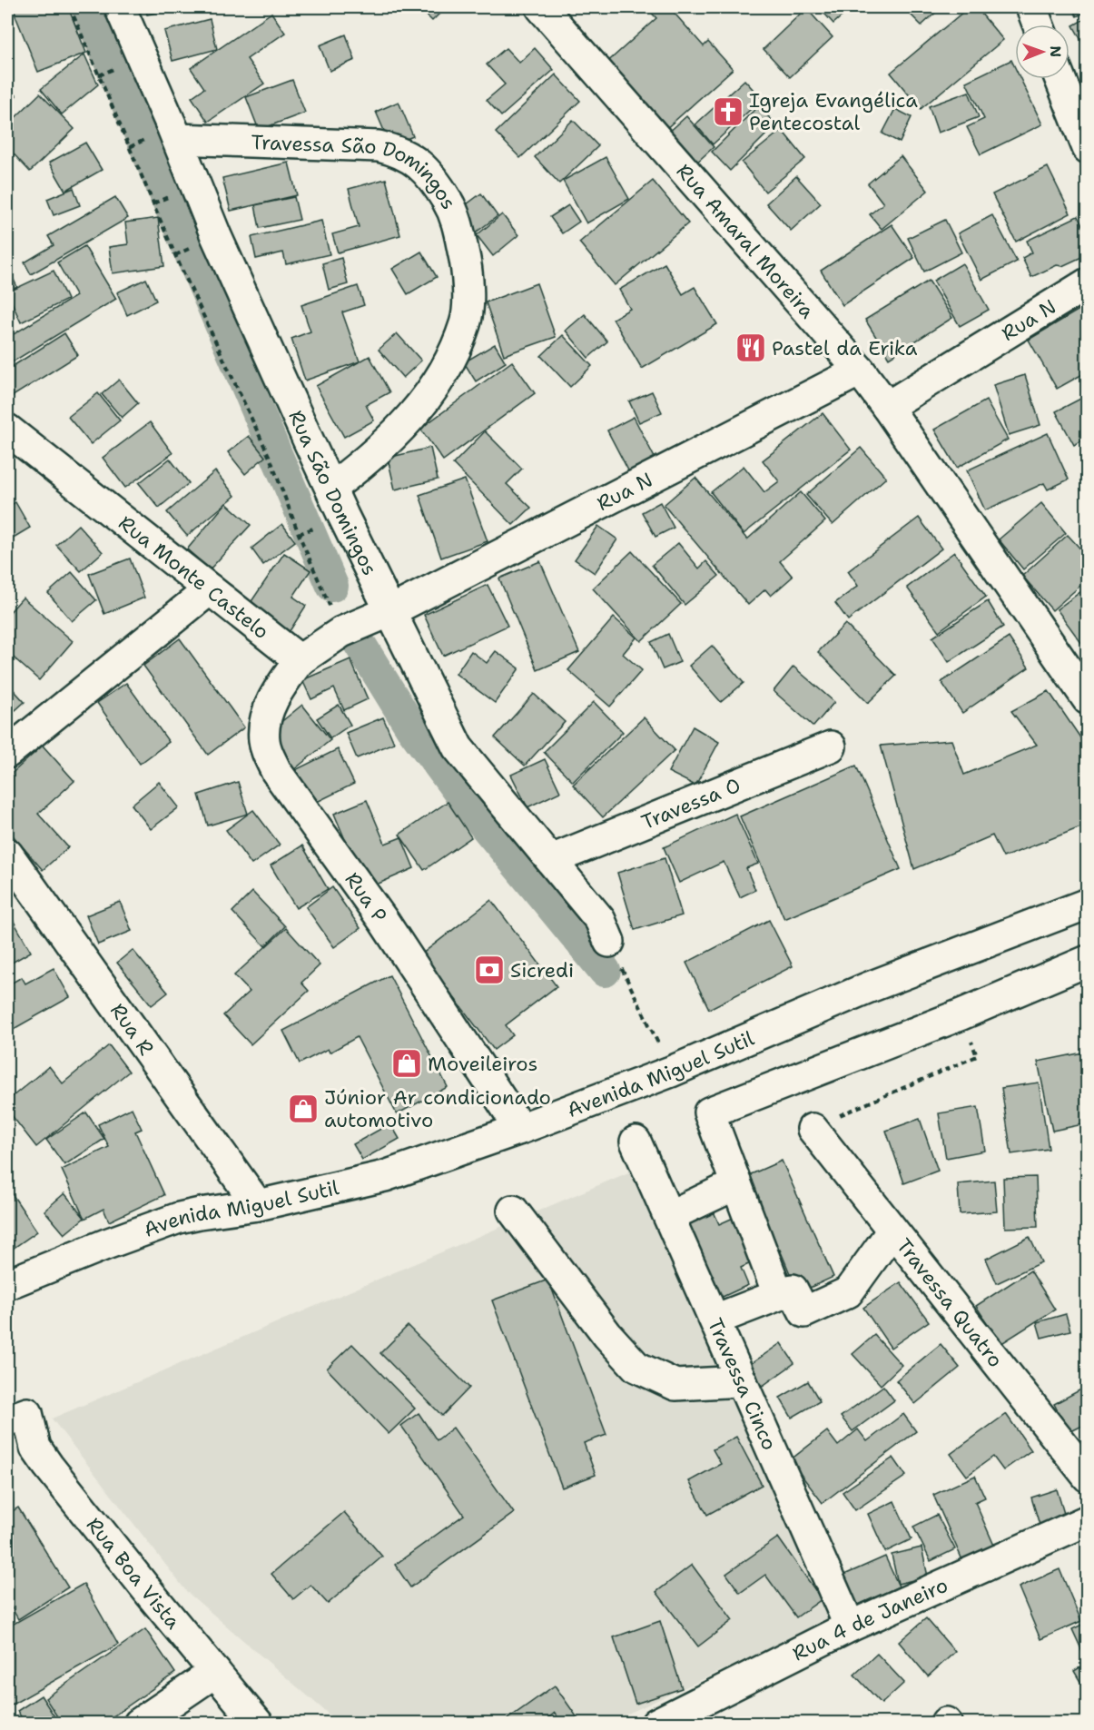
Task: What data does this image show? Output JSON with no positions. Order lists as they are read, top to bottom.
{
  "streets": {
    "main road": [
      "Travessa São Domingos",
      "Rua Amaral Moreira",
      "Rua N",
      "Rua São Domingos",
      "Rua Monte Castelo",
      "Travessa O",
      "Rua P",
      "Rua R",
      "Avenida Miguel Sutil",
      "Travessa Quatro",
      "Travessa Cinco",
      "Rua Boa Vista",
      "Rua 4 de Janeiro"
    ]
  },
  "crossings": [
    ["Travessa São Domingos", "Rua São Domingos"],
    ["Rua Amaral Moreira", "Rua N"],
    ["Rua N", "Rua São Domingos"],
    ["Rua São Domingos", "Travessa O"],
    ["Rua Monte Castelo", "Rua P"],
    ["Rua P", "Avenida Miguel Sutil"],
    ["Rua R", "Avenida Miguel Sutil"],
    ["Travessa Cinco", "Rua 4 de Janeiro"]
  ],
  "places": {
    "church": ["Igreja Evangélica Pentecostal"],
    "restaurant": ["Pastel da Erika"],
    "bank": ["Sicredi"],
    "shop": ["Moveileiros", "Júnior Ar condicionado automotivo"]
  },
  "north": "right"
}
